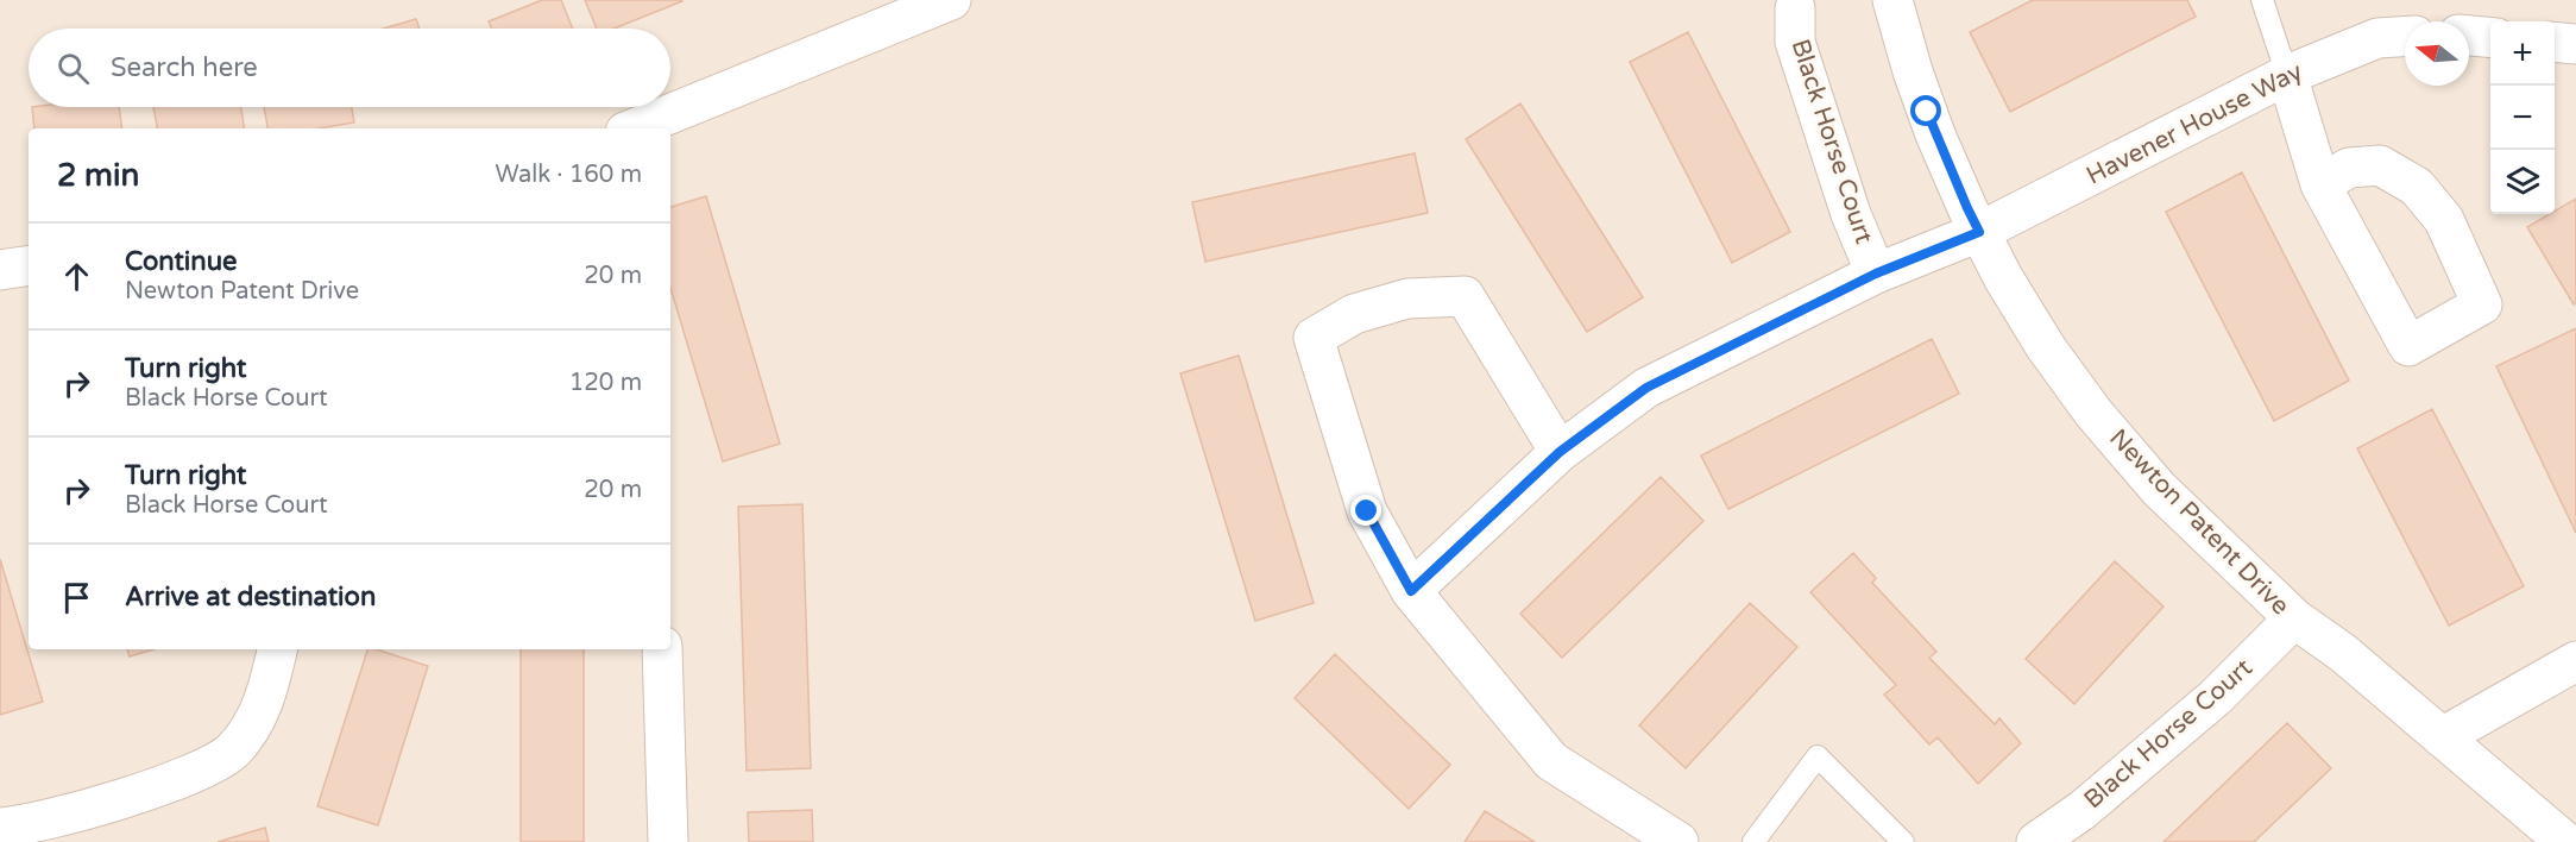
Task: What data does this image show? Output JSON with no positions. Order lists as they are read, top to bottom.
{
  "streets": {
    "street": ["Havener House Way", "Black Horse Court", "Newton Patent Drive"]
  },
  "crossings": [
    ["Havener House Way", "Black Horse Court"],
    ["Havener House Way", "Newton Patent Drive"],
    ["Black Horse Court", "Newton Patent Drive"]
  ],
  "north": "left",
  "page": {
    "map_buttons": ["+", "−"],
    "search": "Search here",
    "heading": ["2 min", "Walk · 160 m"],
    "list": [
      ["Continue", "Newton Patent Drive", "20 m"],
      ["Turn right", "Black Horse Court", "120 m"],
      ["Turn right", "Black Horse Court", "20 m"],
      "Arrive at destination"
    ]
  }
}
